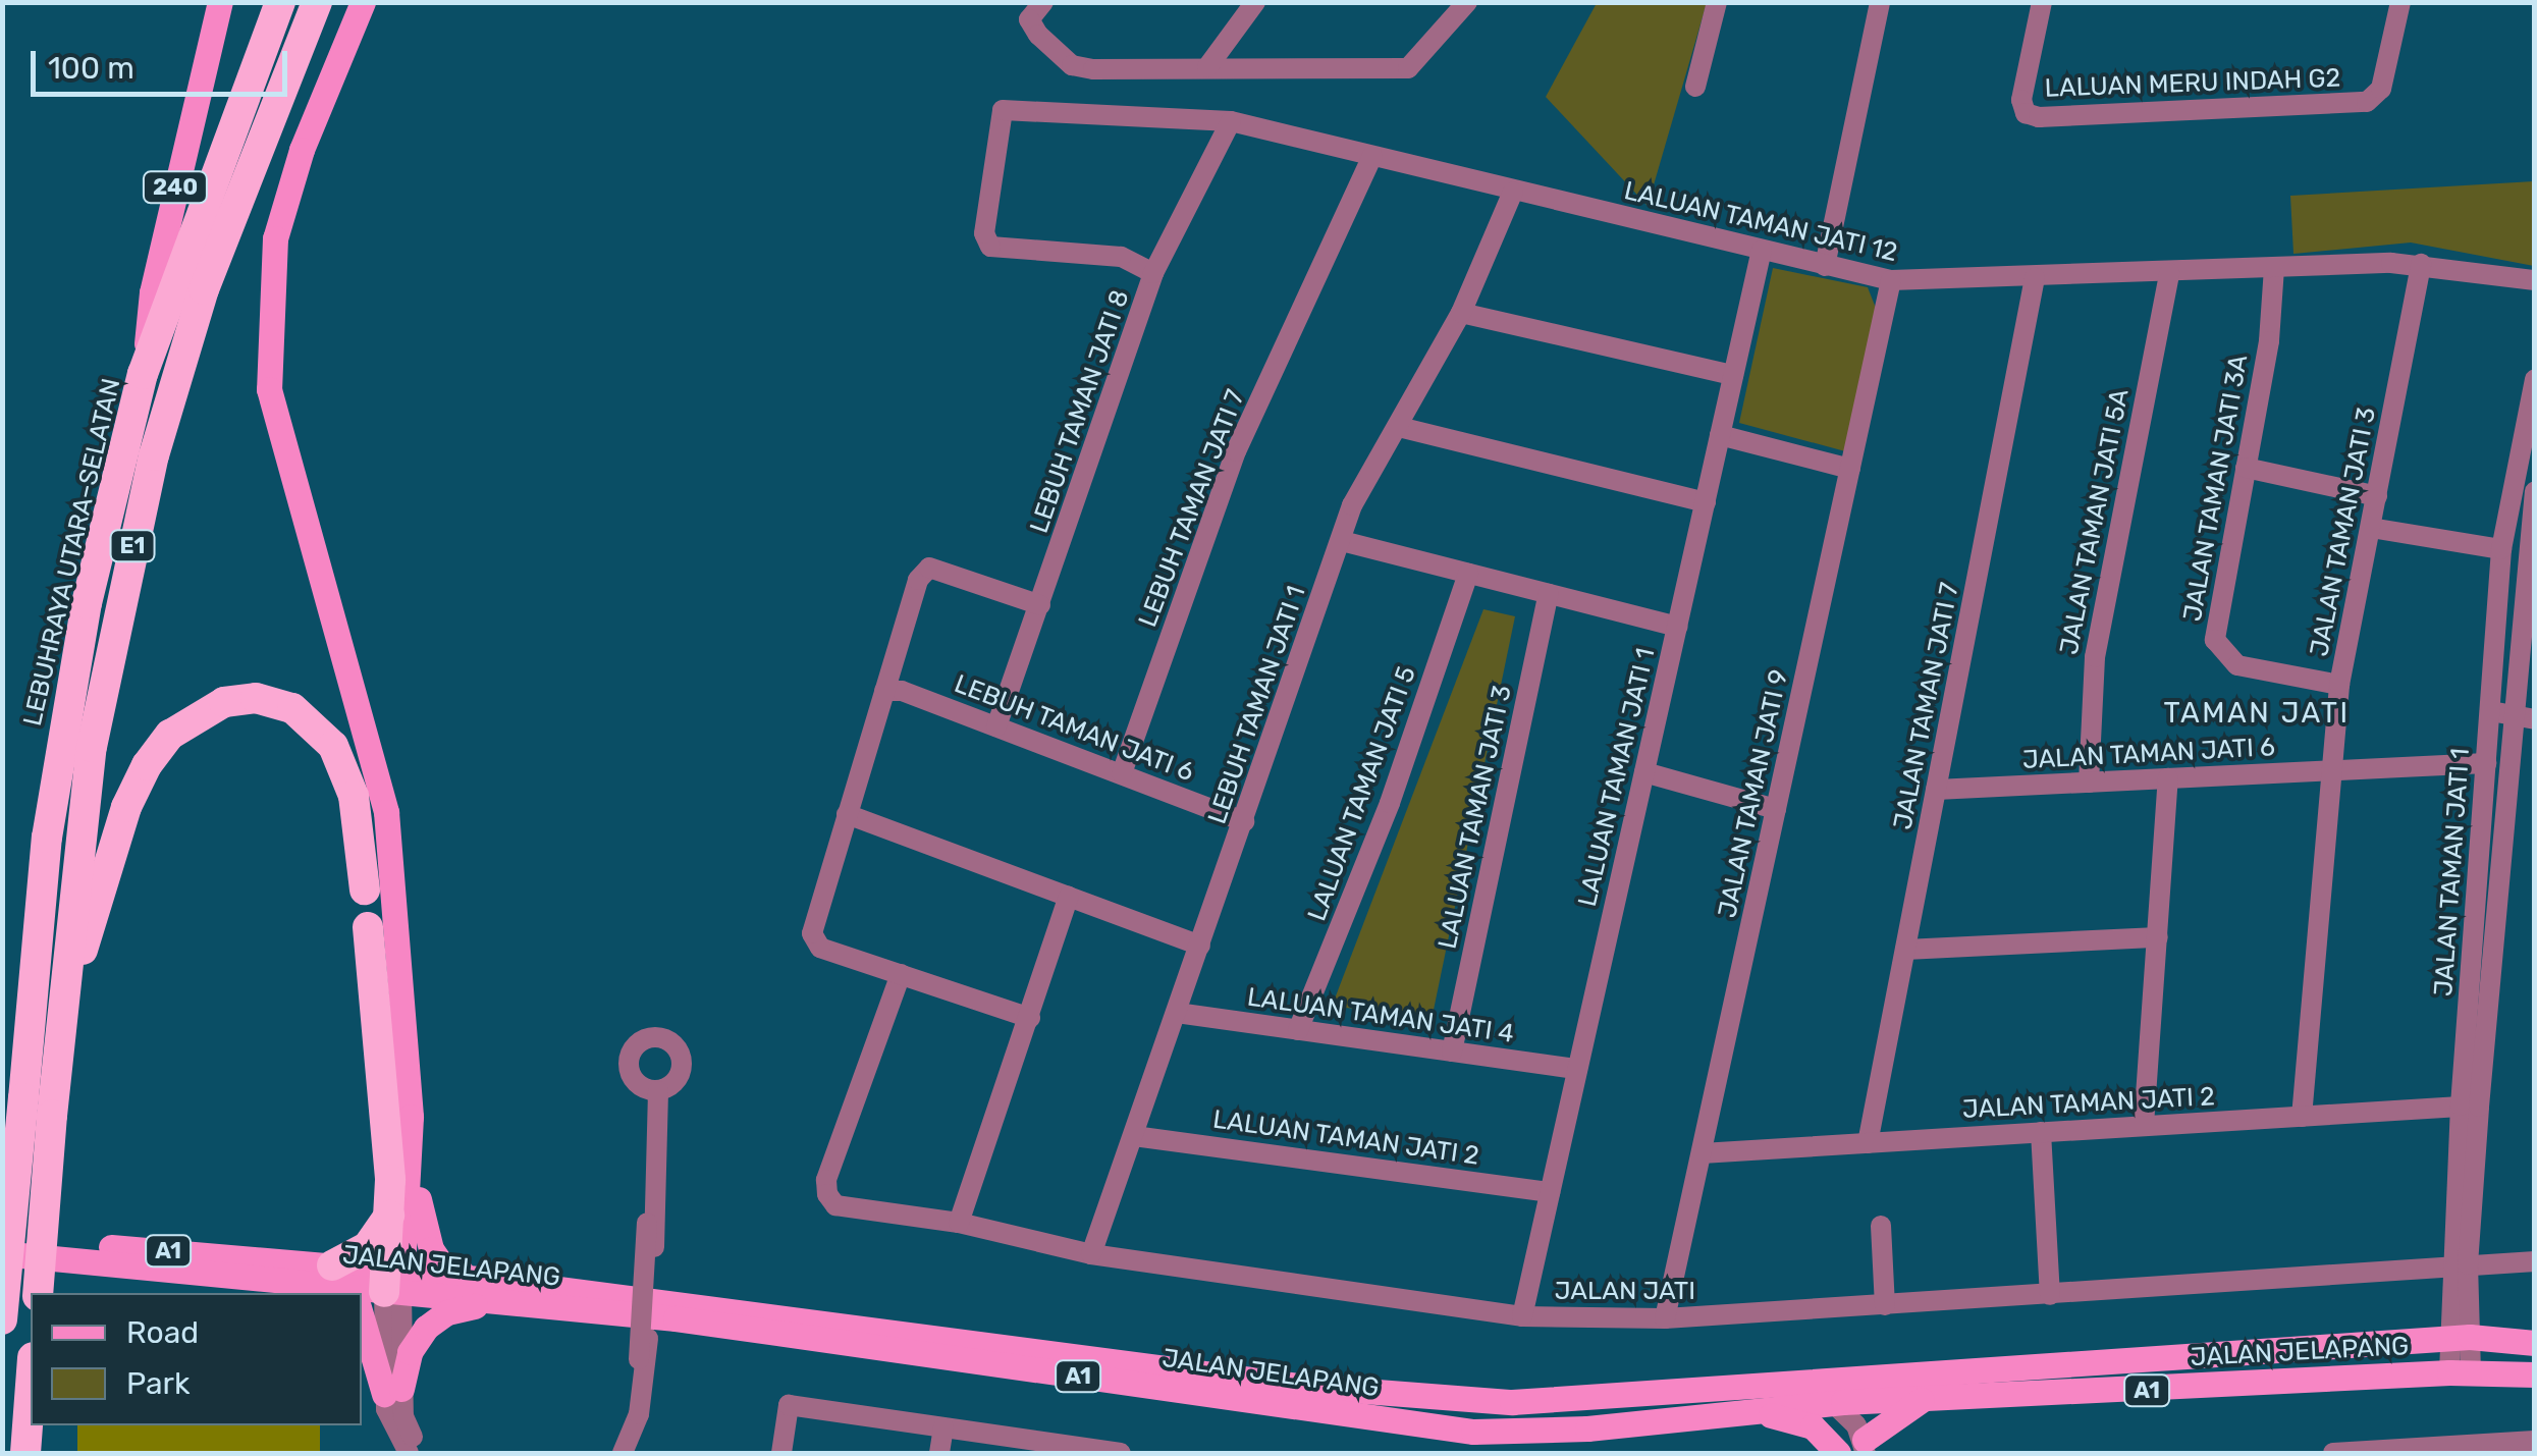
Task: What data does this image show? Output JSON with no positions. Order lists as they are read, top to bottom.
{
  "streets": {
    "highway": ["E1", "LEBUHRAYA UTARA–SELATAN"],
    "main road": ["240", "A1", "JALAN JELAPANG"],
    "street": [
      "LALUAN MERU INDAH G2",
      "LALUAN TAMAN JATI 12",
      "LEBUH TAMAN JATI 8",
      "JALAN TAMAN JATI 3A",
      "LEBUH TAMAN JATI 7",
      "JALAN TAMAN JATI 5A",
      "JALAN TAMAN JATI 3",
      "LEBUH TAMAN JATI 1",
      "JALAN TAMAN JATI 7",
      "LEBUH TAMAN JATI 6",
      "JALAN TAMAN JATI 6",
      "LALUAN TAMAN JATI 1",
      "LALUAN TAMAN JATI 5",
      "JALAN TAMAN JATI 9",
      "LALUAN TAMAN JATI 3",
      "JALAN TAMAN JATI 1",
      "LALUAN TAMAN JATI 4",
      "JALAN TAMAN JATI 2",
      "LALUAN TAMAN JATI 2",
      "JALAN JATI"
    ]
  },
  "crossings": [
    ["240", "LEBUHRAYA UTARA–SELATAN"],
    ["LALUAN TAMAN JATI 12", "LEBUH TAMAN JATI 8"],
    ["LALUAN TAMAN JATI 12", "JALAN TAMAN JATI 3A"],
    ["LALUAN TAMAN JATI 12", "LEBUH TAMAN JATI 7"],
    ["LALUAN TAMAN JATI 12", "JALAN TAMAN JATI 5A"],
    ["LALUAN TAMAN JATI 12", "JALAN TAMAN JATI 3"],
    ["LALUAN TAMAN JATI 12", "LEBUH TAMAN JATI 1"],
    ["LALUAN TAMAN JATI 12", "JALAN TAMAN JATI 7"],
    ["LALUAN TAMAN JATI 12", "LALUAN TAMAN JATI 1"],
    ["LALUAN TAMAN JATI 12", "JALAN TAMAN JATI 9"],
    ["LEBUH TAMAN JATI 8", "LEBUH TAMAN JATI 6"],
    ["JALAN TAMAN JATI 3A", "JALAN TAMAN JATI 3"],
    ["LEBUH TAMAN JATI 7", "LEBUH TAMAN JATI 6"],
    ["JALAN TAMAN JATI 5A", "JALAN TAMAN JATI 6"],
    ["JALAN TAMAN JATI 3", "JALAN TAMAN JATI 6"],
    ["JALAN TAMAN JATI 3", "JALAN TAMAN JATI 2"],
    ["LEBUH TAMAN JATI 1", "LEBUH TAMAN JATI 6"],
    ["LEBUH TAMAN JATI 1", "LALUAN TAMAN JATI 4"],
    ["LEBUH TAMAN JATI 1", "LALUAN TAMAN JATI 2"],
    ["LEBUH TAMAN JATI 1", "JALAN JATI"],
    ["JALAN TAMAN JATI 7", "JALAN TAMAN JATI 6"],
    ["JALAN TAMAN JATI 7", "JALAN TAMAN JATI 2"],
    ["JALAN TAMAN JATI 6", "JALAN TAMAN JATI 1"],
    ["LALUAN TAMAN JATI 1", "LALUAN TAMAN JATI 4"],
    ["LALUAN TAMAN JATI 1", "LALUAN TAMAN JATI 2"],
    ["LALUAN TAMAN JATI 1", "JALAN JATI"],
    ["LALUAN TAMAN JATI 5", "LALUAN TAMAN JATI 4"],
    ["JALAN TAMAN JATI 9", "JALAN TAMAN JATI 2"],
    ["JALAN TAMAN JATI 9", "JALAN JATI"],
    ["LALUAN TAMAN JATI 3", "LALUAN TAMAN JATI 4"],
    ["JALAN TAMAN JATI 1", "JALAN TAMAN JATI 2"],
    ["JALAN TAMAN JATI 1", "JALAN JELAPANG"],
    ["JALAN TAMAN JATI 1", "JALAN JATI"]
  ],
  "districts": ["TAMAN JATI"],
  "legend": ["Road", "Park"],
  "scale_bar": "100 m"
}
